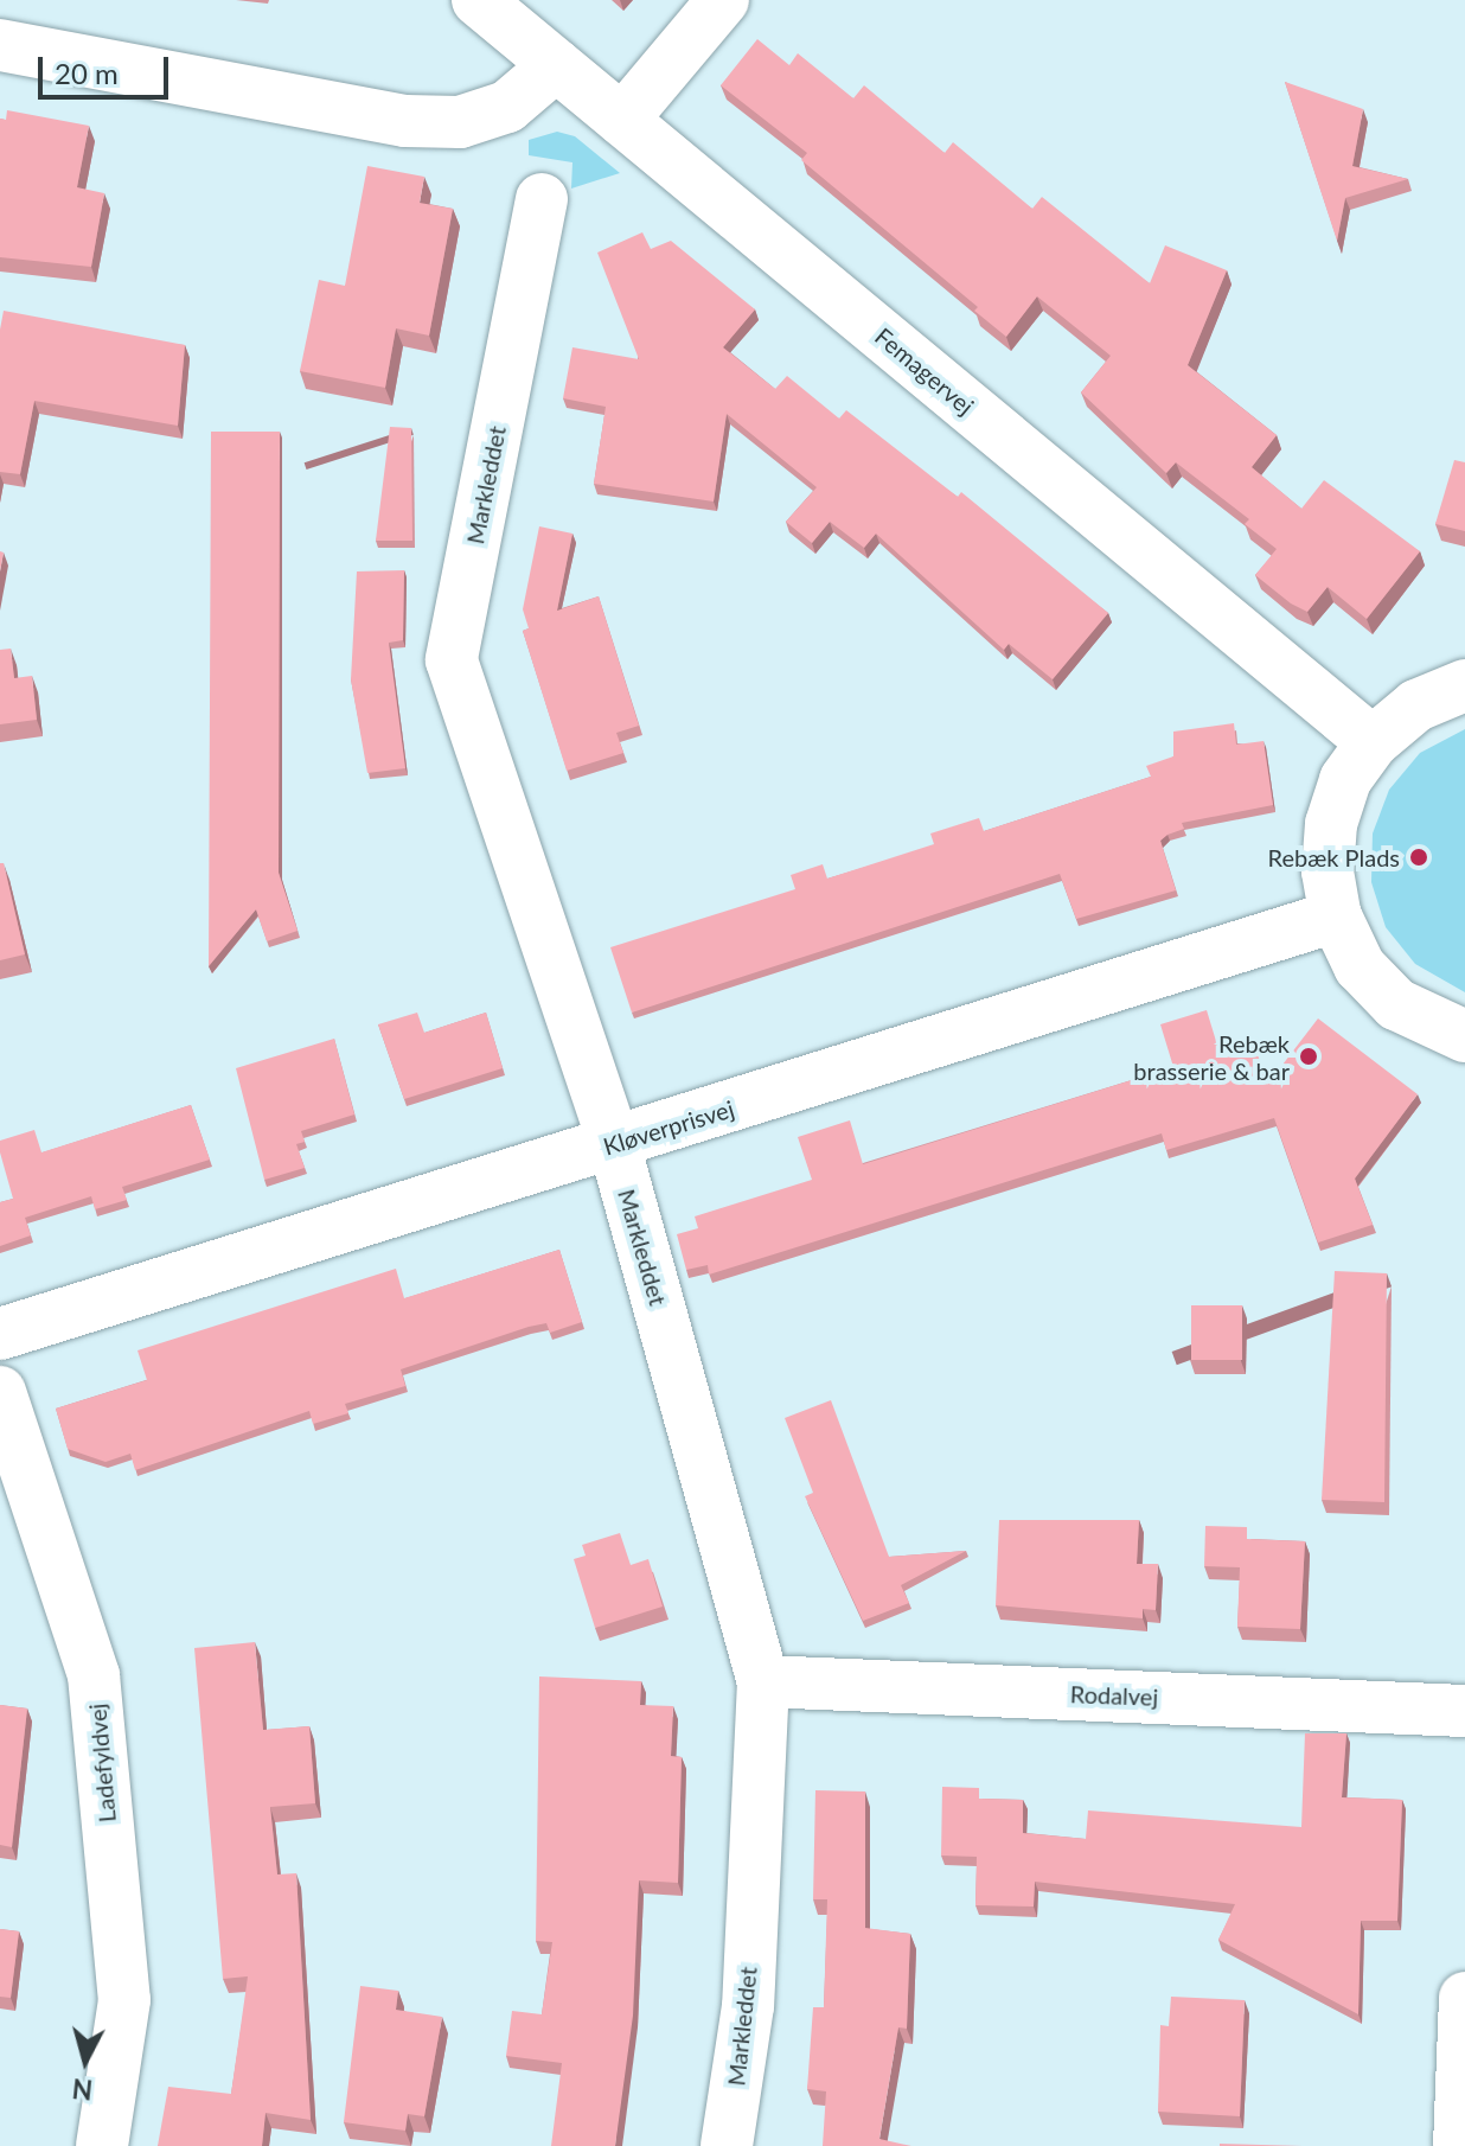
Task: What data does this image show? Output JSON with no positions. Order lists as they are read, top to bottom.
{
  "streets": {
    "street": [
      "Femagervej",
      "Markleddet",
      "Kløverprisvej",
      "Rodalvej",
      "Ladefyldvej"
    ]
  },
  "crossings": [
    ["Markleddet", "Kløverprisvej"],
    ["Markleddet", "Rodalvej"]
  ],
  "places": ["Rebæk Plads", "Rebæk brasserie & bar"],
  "scale_bar": "20 m",
  "north": "bottom"
}
